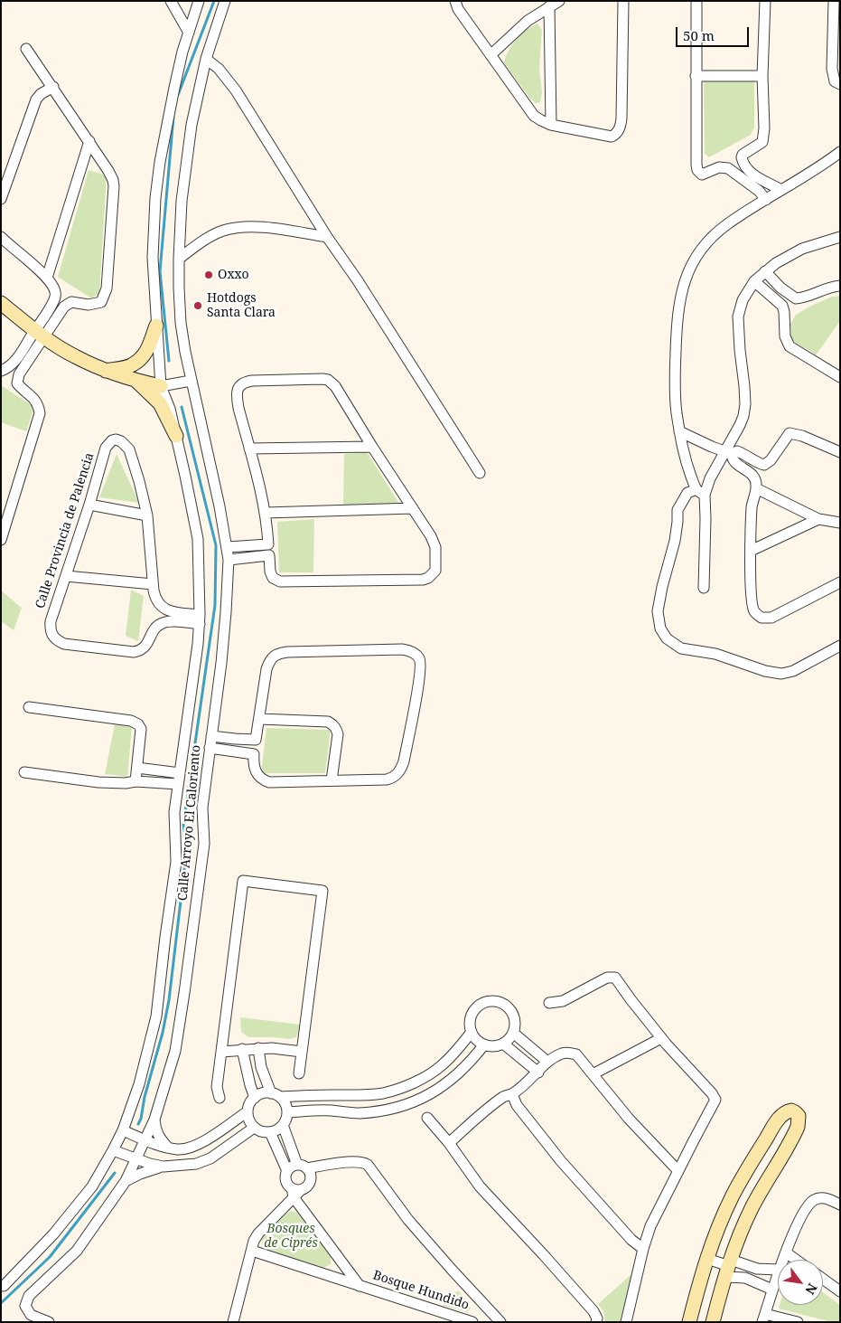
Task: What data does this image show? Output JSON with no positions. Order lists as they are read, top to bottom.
{
  "streets": {
    "street": ["Calle Provincia de Palencia", "Calle Arroyo El Caloriento", "Bosque Hundido"]
  },
  "crossings": [
    ["Calle Provincia de Palencia", "Calle Arroyo El Caloriento"]
  ],
  "parks": ["Bosques de Ciprés"],
  "places": ["Oxxo", "Hotdogs Santa Clara"],
  "scale_bar": "50 m",
  "north": "bottom right"
}
